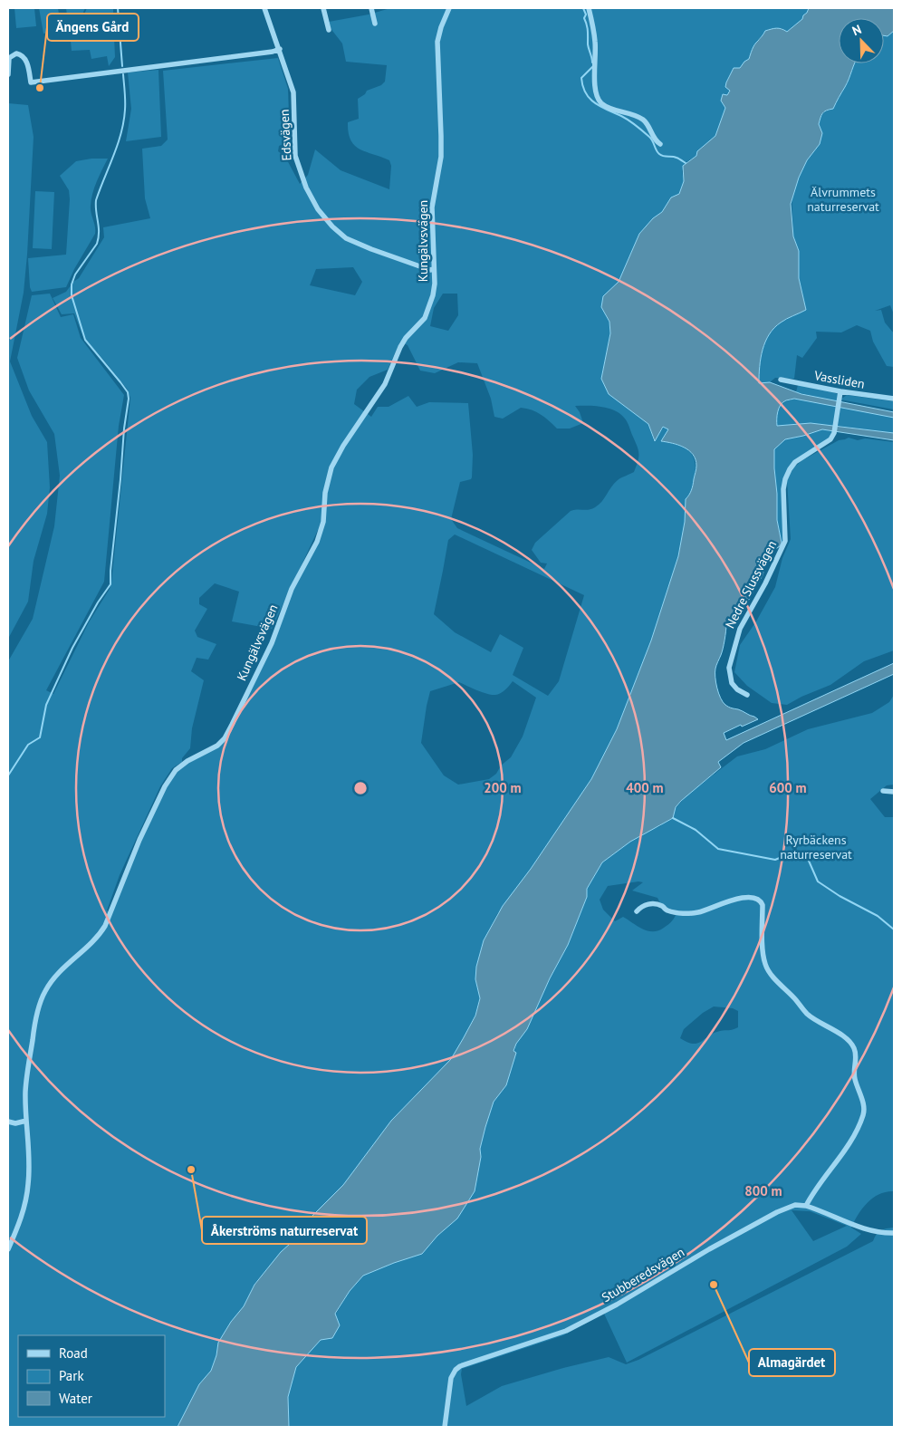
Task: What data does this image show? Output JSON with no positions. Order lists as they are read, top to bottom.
{
  "streets": {
    "street": [
      "Edsvägen",
      "Kungälvsvägen",
      "Vassliden",
      "Nedre Slussvägen",
      "Stubberedsvägen"
    ]
  },
  "crossings": [
    ["Edsvägen", "Kungälvsvägen"],
    ["Vassliden", "Nedre Slussvägen"]
  ],
  "parks": ["Älvrummets naturreservat", "Ryrbäckens naturreservat"],
  "places": ["Ängens Gård", "Åkerströms naturreservat", "Almagärdet"],
  "legend": ["Road", "Park", "Water"],
  "north": "top left",
  "rings": [
    "200 m",
    "400 m",
    "600 m",
    "800 m"
  ]
}
